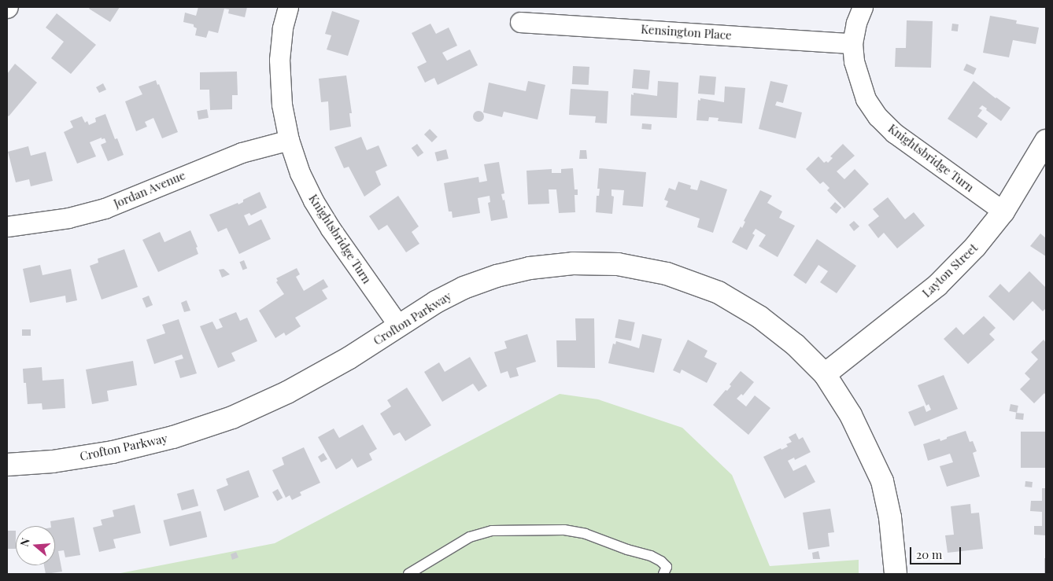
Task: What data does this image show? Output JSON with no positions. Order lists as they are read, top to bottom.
{
  "streets": {
    "street": [
      "Kensington Place",
      "Knightsbridge Turn",
      "Jordan Avenue",
      "Layton Street",
      "Crofton Parkway"
    ]
  },
  "crossings": [
    ["Kensington Place", "Knightsbridge Turn"],
    ["Knightsbridge Turn", "Jordan Avenue"],
    ["Knightsbridge Turn", "Layton Street"],
    ["Knightsbridge Turn", "Crofton Parkway"],
    ["Layton Street", "Crofton Parkway"]
  ],
  "scale_bar": "20 m",
  "north": "left"
}
